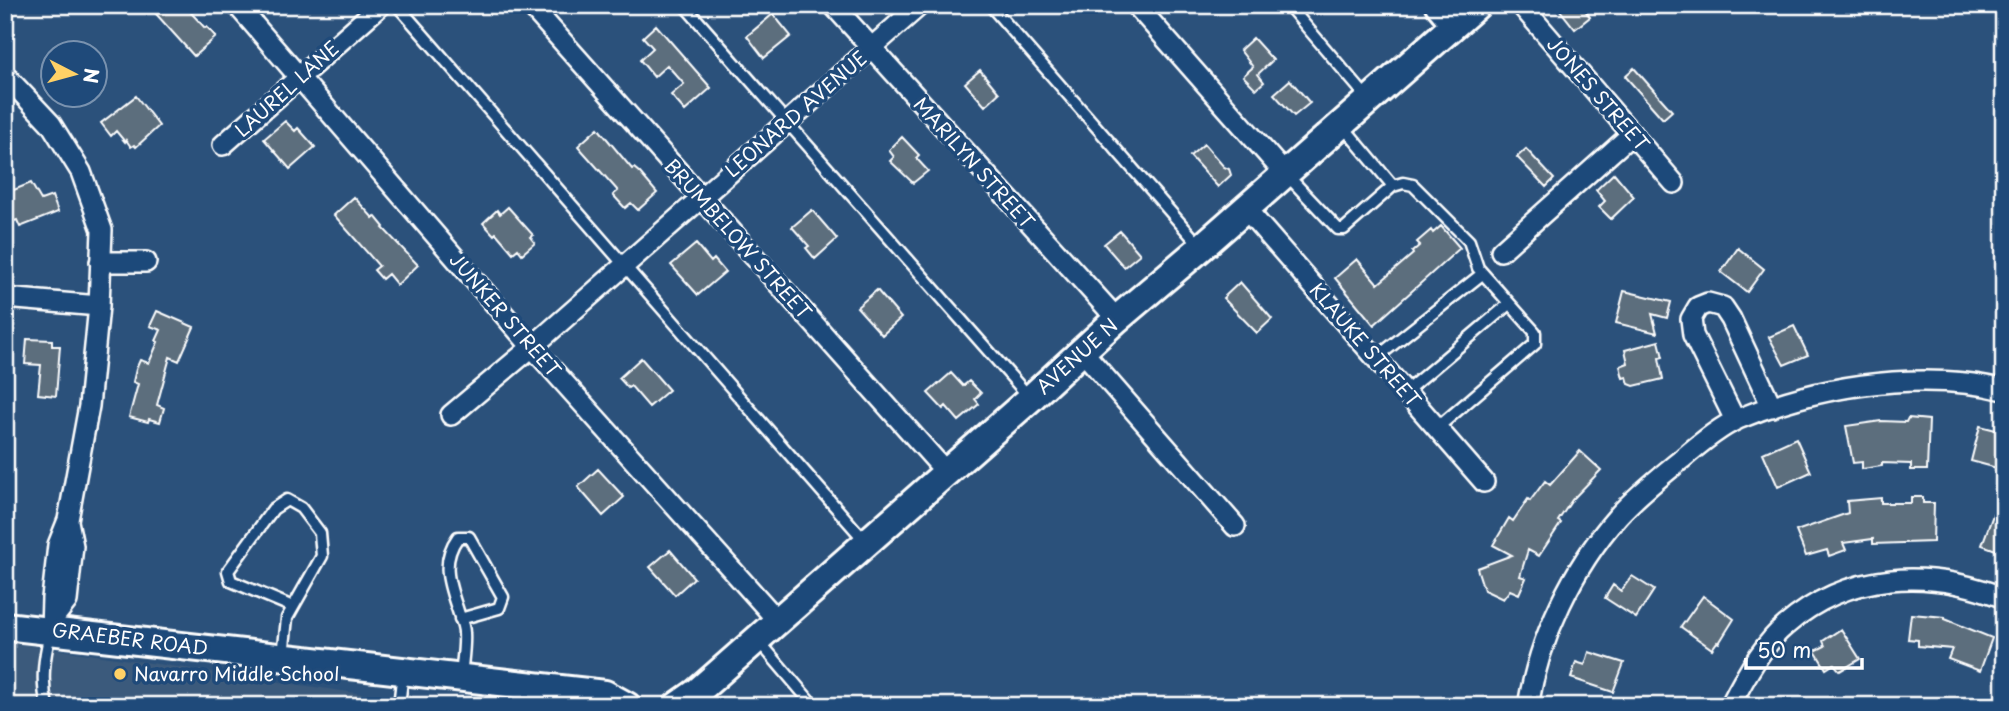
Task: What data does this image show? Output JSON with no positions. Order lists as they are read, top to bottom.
{
  "streets": {
    "street": [
      "LAUREL LANE",
      "JONES STREET",
      "LEONARD AVENUE",
      "MARILYN STREET",
      "BRUMBELOW STREET",
      "JUNKER STREET",
      "KLAUKE STREET",
      "AVENUE N",
      "GRAEBER ROAD"
    ]
  },
  "crossings": [
    ["LAUREL LANE", "JUNKER STREET"],
    ["LEONARD AVENUE", "MARILYN STREET"],
    ["LEONARD AVENUE", "BRUMBELOW STREET"],
    ["LEONARD AVENUE", "JUNKER STREET"],
    ["MARILYN STREET", "AVENUE N"],
    ["BRUMBELOW STREET", "AVENUE N"],
    ["JUNKER STREET", "AVENUE N"],
    ["KLAUKE STREET", "AVENUE N"]
  ],
  "places": ["Navarro Middle School"],
  "scale_bar": "50 m",
  "north": "right"
}
